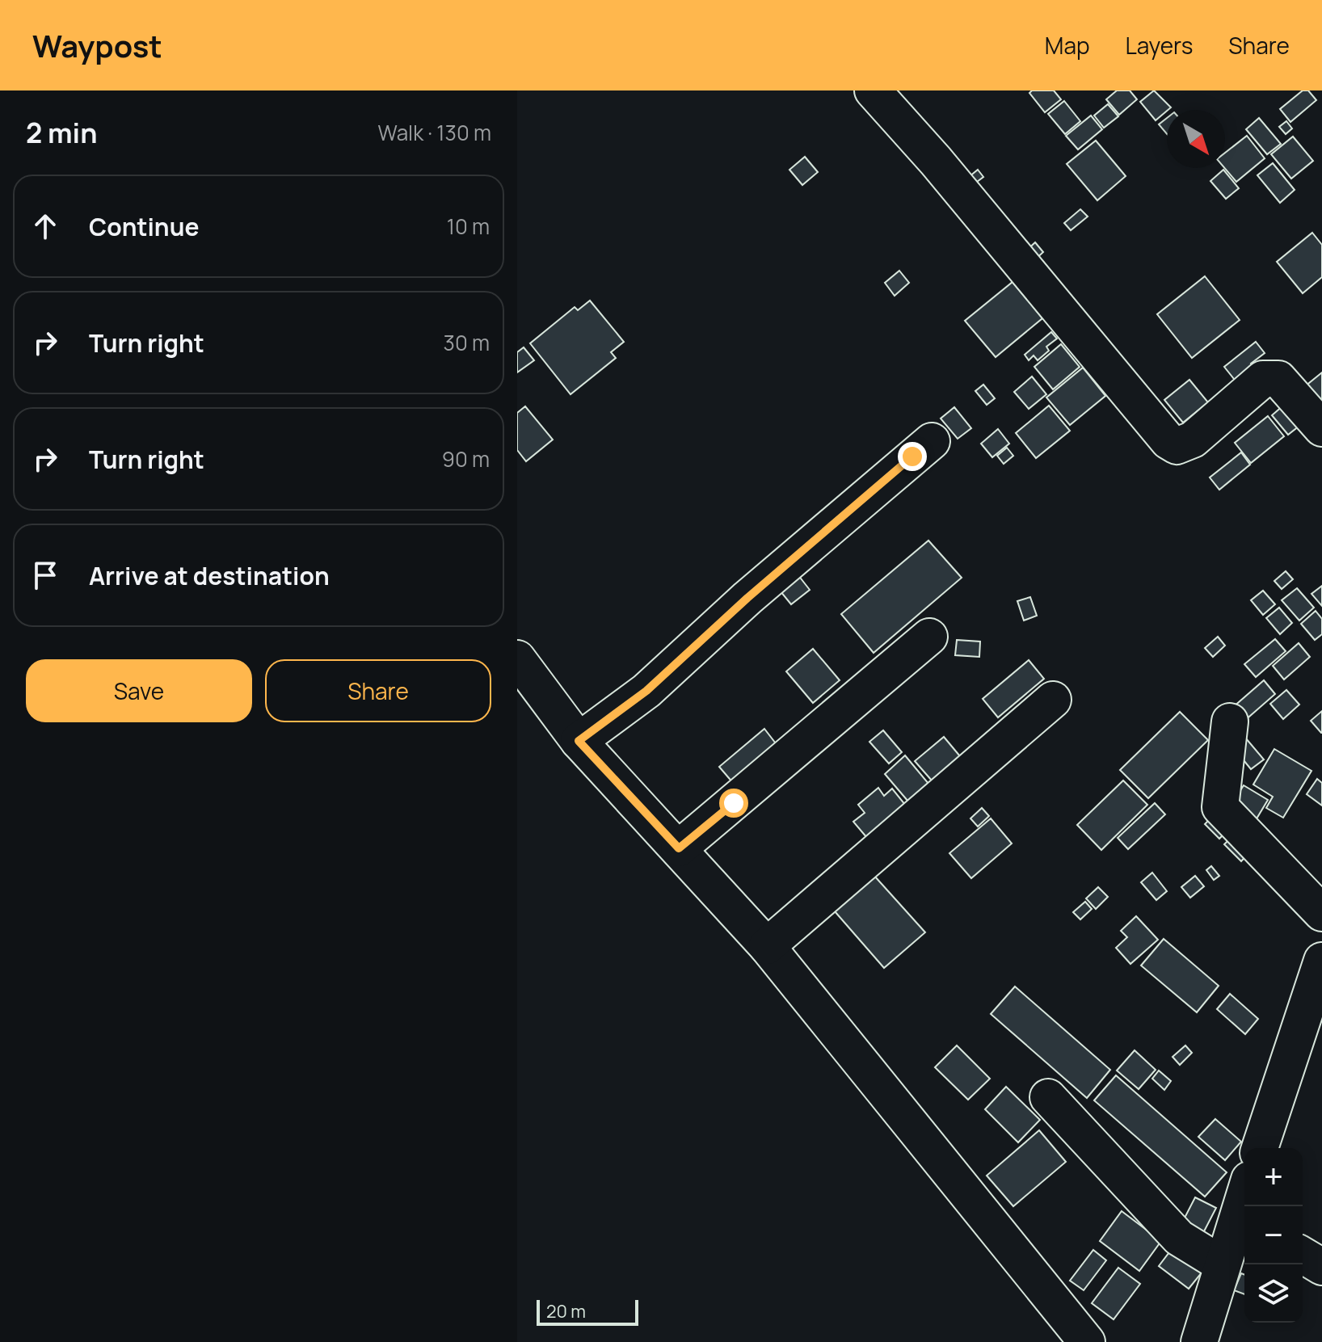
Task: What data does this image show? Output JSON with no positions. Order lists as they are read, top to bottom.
{
  "scale_bar": "20 m",
  "north": "bottom right",
  "page": {
    "header": "Waypost",
    "nav": ["Map", "Layers", "Share"],
    "heading": ["2 min", "Walk · 130 m"],
    "list": [
      ["Continue", "10 m"],
      ["Turn right", "30 m"],
      ["Turn right", "90 m"],
      "Arrive at destination"
    ],
    "buttons": ["Save", "Share"],
    "map_buttons": ["+", "−"],
    "scale": "20 m"
  }
}
